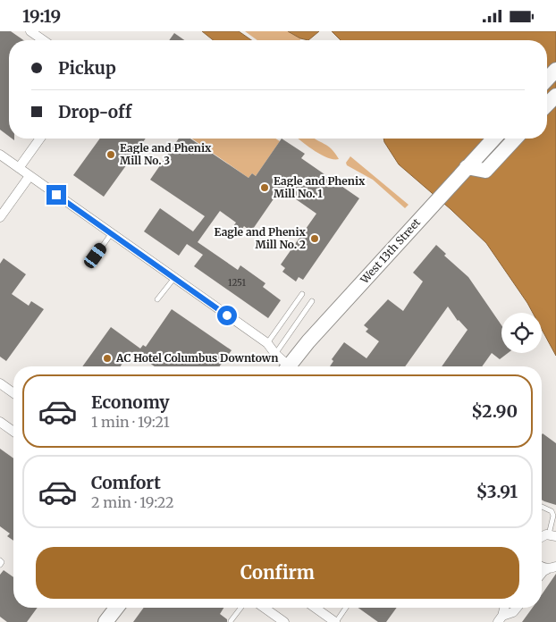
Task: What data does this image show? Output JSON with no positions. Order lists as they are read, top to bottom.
{
  "streets": {
    "main road": ["West 13th Street"]
  },
  "places": [
    "Eagle and Phenix Mill No. 3",
    "Eagle and Phenix Mill No. 1",
    "Eagle and Phenix Mill No. 2",
    "AC Hotel Columbus Downtown"
  ],
  "house_numbers": ["1251"],
  "page": {
    "status": "19:19",
    "banner": ["Pickup", "Drop-off"],
    "list": [
      {
        "name": "Economy",
        "note": "1 min · 19:21",
        "value": "$2.90"
      },
      {
        "name": "Comfort",
        "note": "2 min · 19:22",
        "value": "$3.91"
      }
    ],
    "buttons": "Confirm"
  }
}
